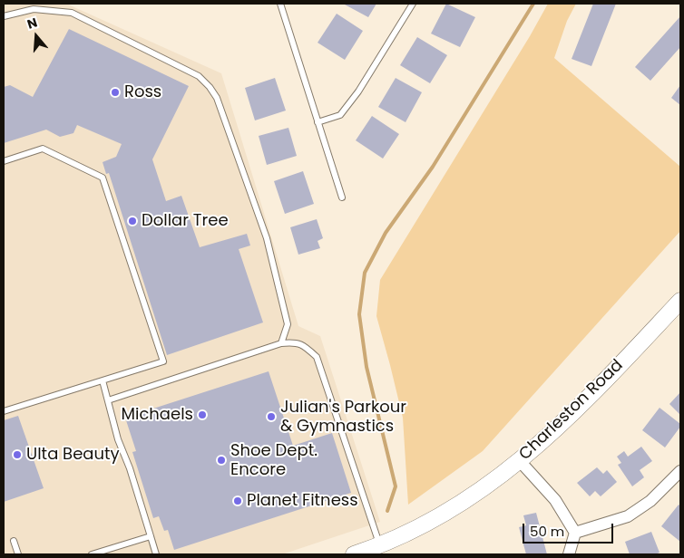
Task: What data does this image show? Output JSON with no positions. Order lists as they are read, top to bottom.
{
  "streets": {
    "main road": ["Charleston Road"]
  },
  "places": [
    "Ross",
    "Dollar Tree",
    "Michaels",
    "Julian's Parkour & Gymnastics",
    "Ulta Beauty",
    "Shoe Dept. Encore",
    "Planet Fitness"
  ],
  "scale_bar": "50 m",
  "north": "top"
}
